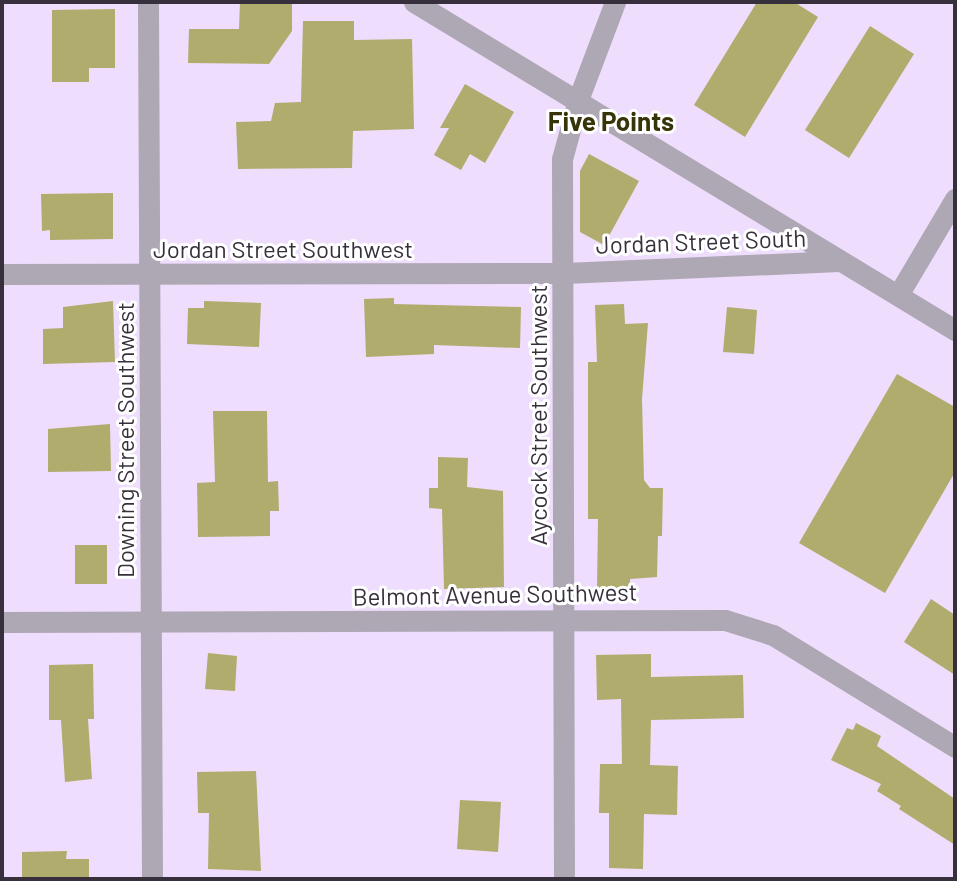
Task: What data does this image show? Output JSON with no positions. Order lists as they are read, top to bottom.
{
  "streets": {
    "street": [
      "Jordan Street South",
      "Jordan Street Southwest",
      "Aycock Street Southwest",
      "Downing Street Southwest",
      "Belmont Avenue Southwest"
    ]
  },
  "crossings": [
    ["Jordan Street South", "Jordan Street Southwest"],
    ["Jordan Street South", "Aycock Street Southwest"],
    ["Jordan Street Southwest", "Aycock Street Southwest"],
    ["Jordan Street Southwest", "Downing Street Southwest"],
    ["Aycock Street Southwest", "Belmont Avenue Southwest"],
    ["Downing Street Southwest", "Belmont Avenue Southwest"]
  ],
  "districts": ["Five Points"]
}
